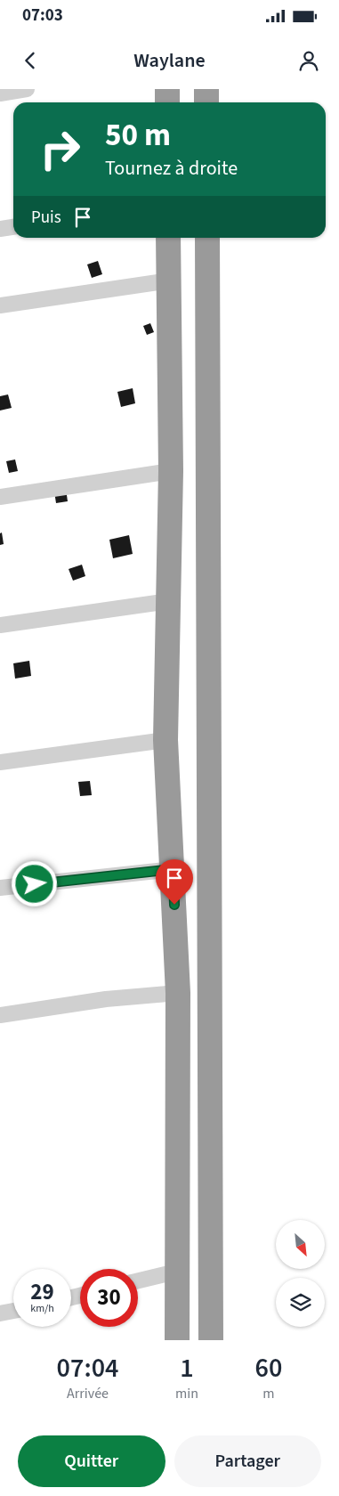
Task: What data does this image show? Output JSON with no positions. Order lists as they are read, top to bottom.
{
  "north": "bottom right",
  "page": {
    "status": "07:03",
    "header": "Waylane",
    "turn": ["50 m", "Tournez à droite"],
    "then": "Puis",
    "speed": "29 km/h",
    "limit": "30",
    "eta": [
      "07:04",
      "Arrivée",
      "1",
      "min",
      "60",
      "m"
    ],
    "buttons": ["Quitter", "Partager"]
  }
}
